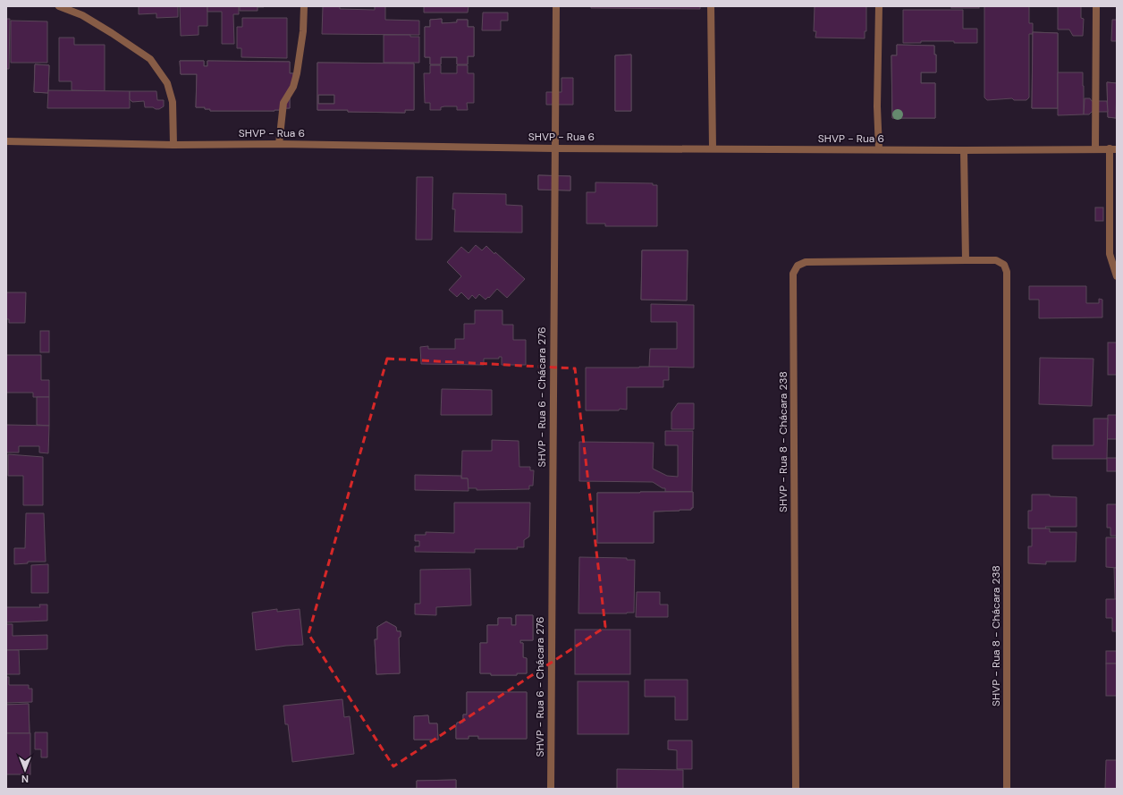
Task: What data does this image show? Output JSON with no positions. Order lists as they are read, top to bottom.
{
  "streets": {
    "street": ["SHVP - Rua 6", "SHVP - Rua 6 - Chácara 276", "SHVP - Rua 8 - Chácara 238"]
  },
  "crossings": [
    ["SHVP - Rua 6", "SHVP - Rua 6 - Chácara 276"]
  ],
  "north": "bottom"
}
